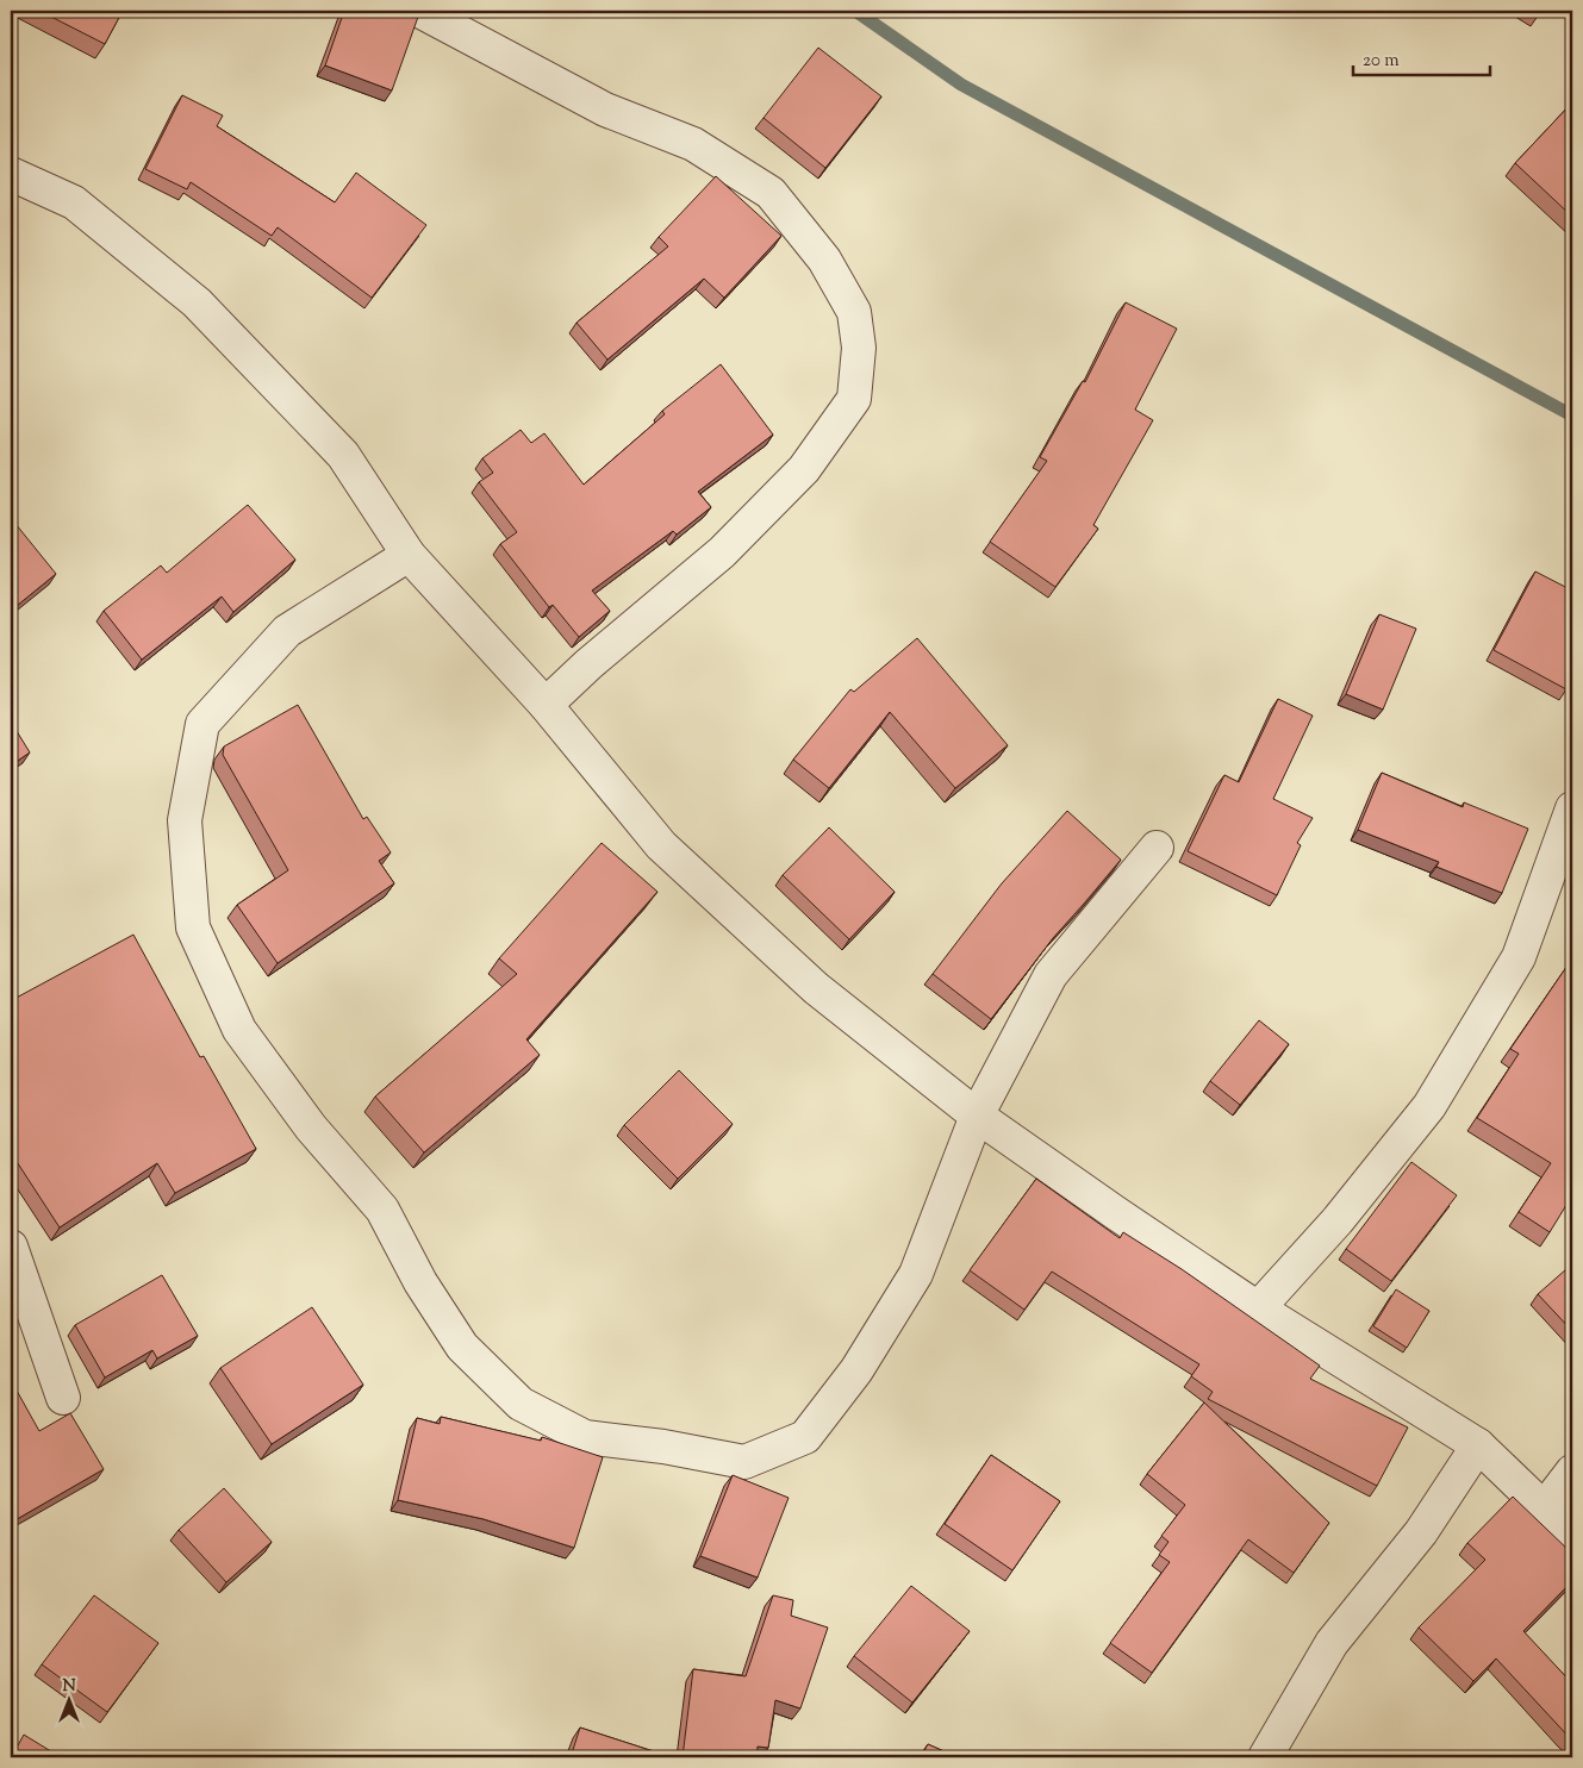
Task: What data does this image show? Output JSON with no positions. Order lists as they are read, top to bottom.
{
  "scale_bar": "20 m",
  "north": "top"
}
